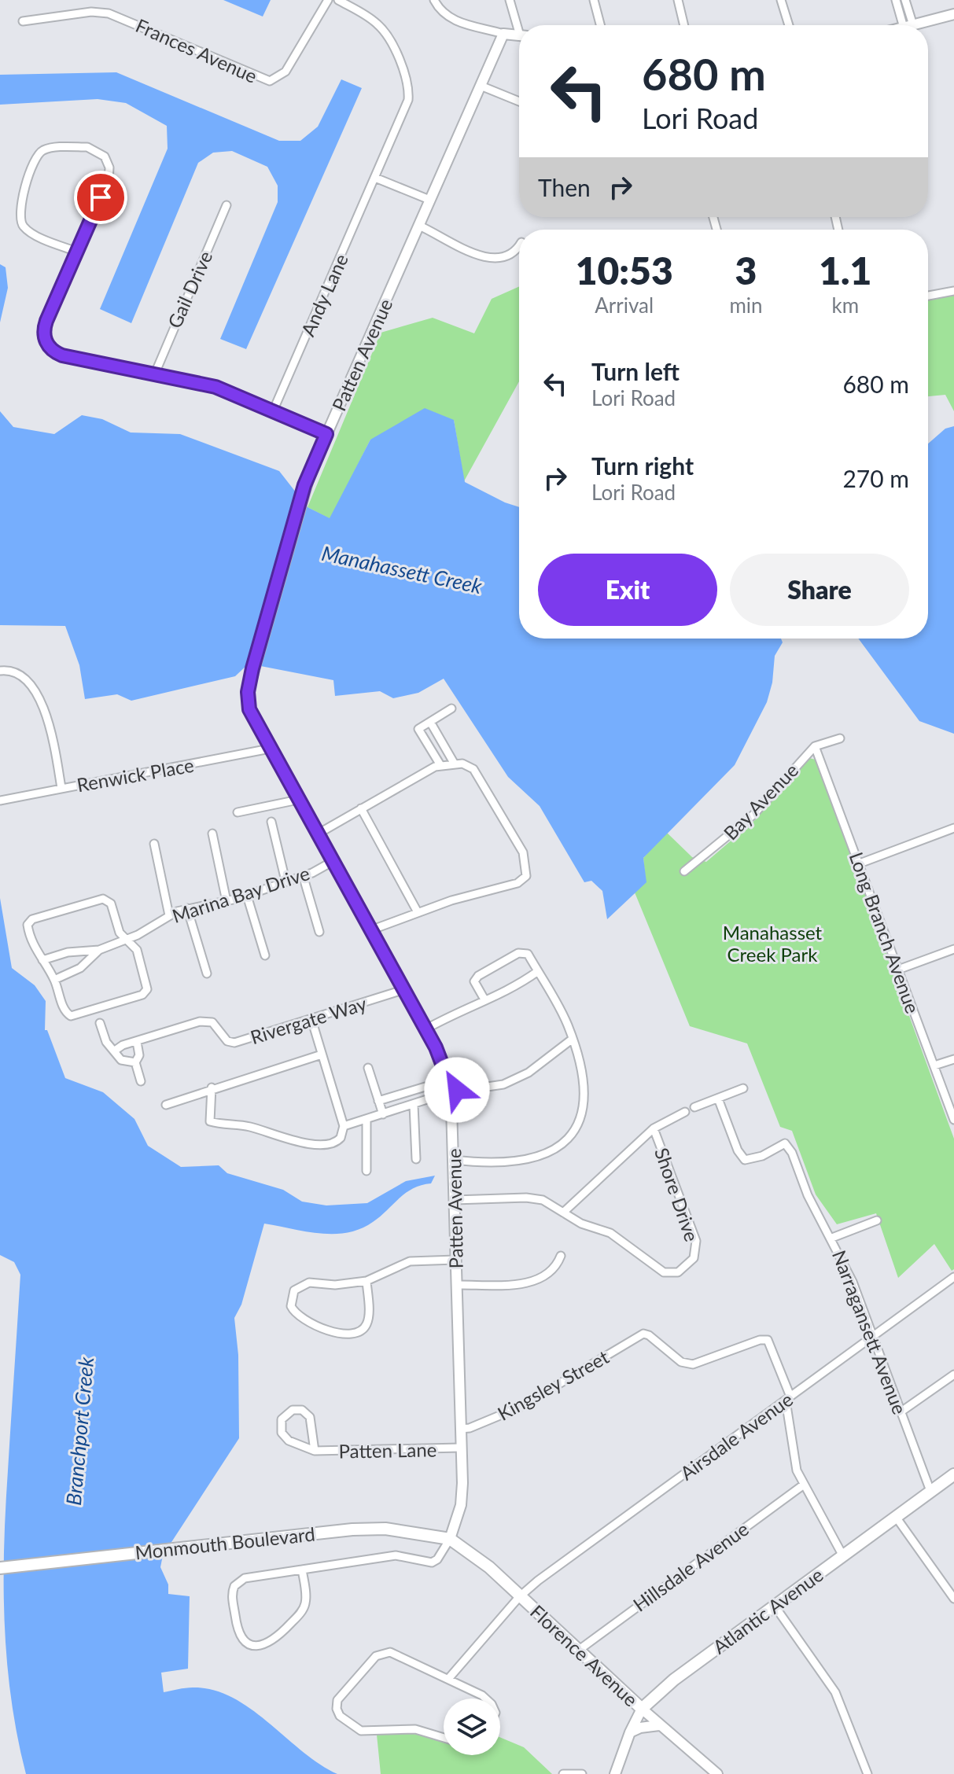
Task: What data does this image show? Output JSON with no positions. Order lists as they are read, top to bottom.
{
  "streets": {
    "main road": ["Monmouth Boulevard", "Atlantic Avenue", "Florence Avenue"],
    "street": [
      "Frances Avenue",
      "Gail Drive",
      "Andy Lane",
      "Patten Avenue",
      "Renwick Place",
      "Bay Avenue",
      "Marina Bay Drive",
      "Long Branch Avenue",
      "Rivergate Way",
      "Shore Drive",
      "Narragansett Avenue",
      "Kingsley Street",
      "Airsdale Avenue",
      "Patten Lane",
      "Hillsdale Avenue"
    ]
  },
  "crossings": [
    ["Patten Avenue", "Renwick Place"],
    ["Patten Avenue", "Marina Bay Drive"],
    ["Patten Avenue", "Rivergate Way"],
    ["Patten Avenue", "Shore Drive"],
    ["Patten Avenue", "Kingsley Street"],
    ["Patten Avenue", "Patten Lane"],
    ["Patten Avenue", "Monmouth Boulevard"],
    ["Patten Avenue", "Florence Avenue"],
    ["Bay Avenue", "Long Branch Avenue"],
    ["Narragansett Avenue", "Airsdale Avenue"],
    ["Narragansett Avenue", "Atlantic Avenue"],
    ["Kingsley Street", "Airsdale Avenue"],
    ["Airsdale Avenue", "Florence Avenue"],
    ["Monmouth Boulevard", "Florence Avenue"],
    ["Hillsdale Avenue", "Florence Avenue"],
    ["Atlantic Avenue", "Florence Avenue"]
  ],
  "water": ["Manahassett Creek", "Branchport Creek"],
  "parks": ["Manahasset Creek Park"],
  "page": {
    "turn": ["680 m", "Lori Road"],
    "then": "Then",
    "eta": [
      "10:53",
      "Arrival",
      "3",
      "min",
      "1.1",
      "km"
    ],
    "list": [
      {
        "name": "Turn left",
        "note": "Lori Road",
        "value": "680 m"
      },
      {
        "name": "Turn right",
        "note": "Lori Road",
        "value": "270 m"
      }
    ],
    "buttons": ["Exit", "Share"]
  }
}
